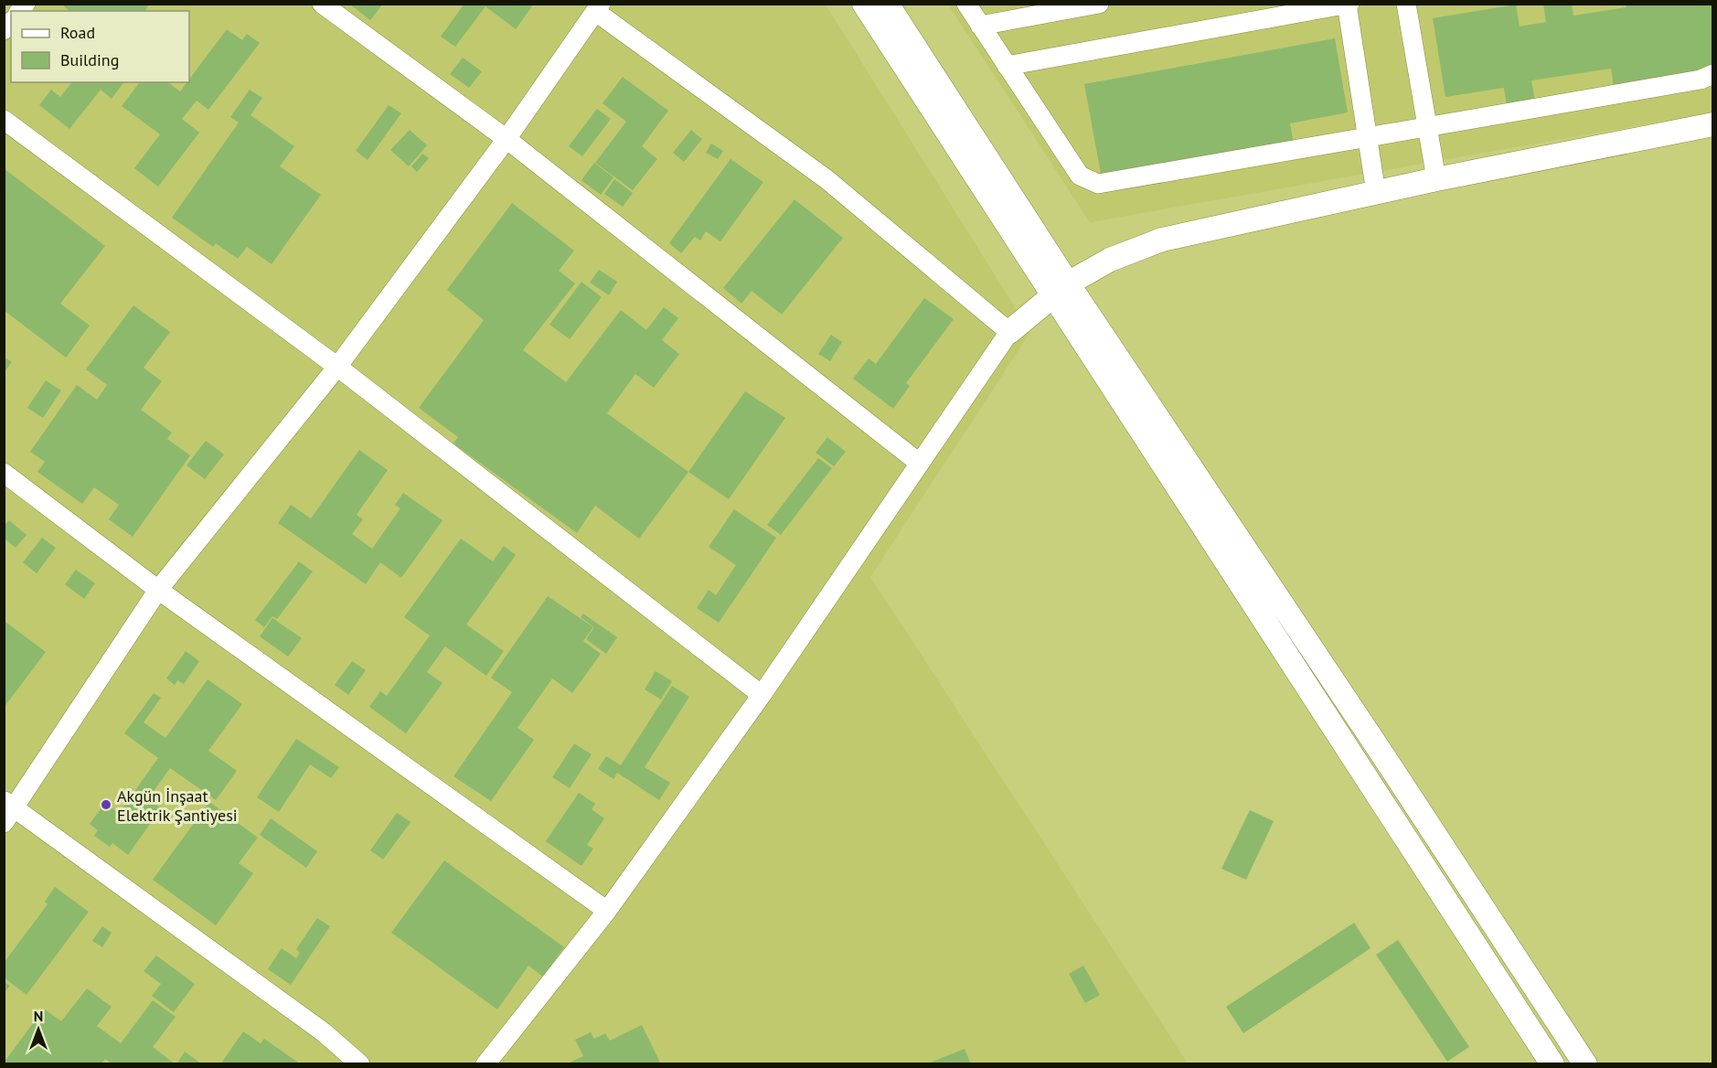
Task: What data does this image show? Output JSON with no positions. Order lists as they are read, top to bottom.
{
  "places": ["Akgün İnşaat Elektrik Şantiyesi"],
  "legend": ["Road", "Building"],
  "north": "top"
}
